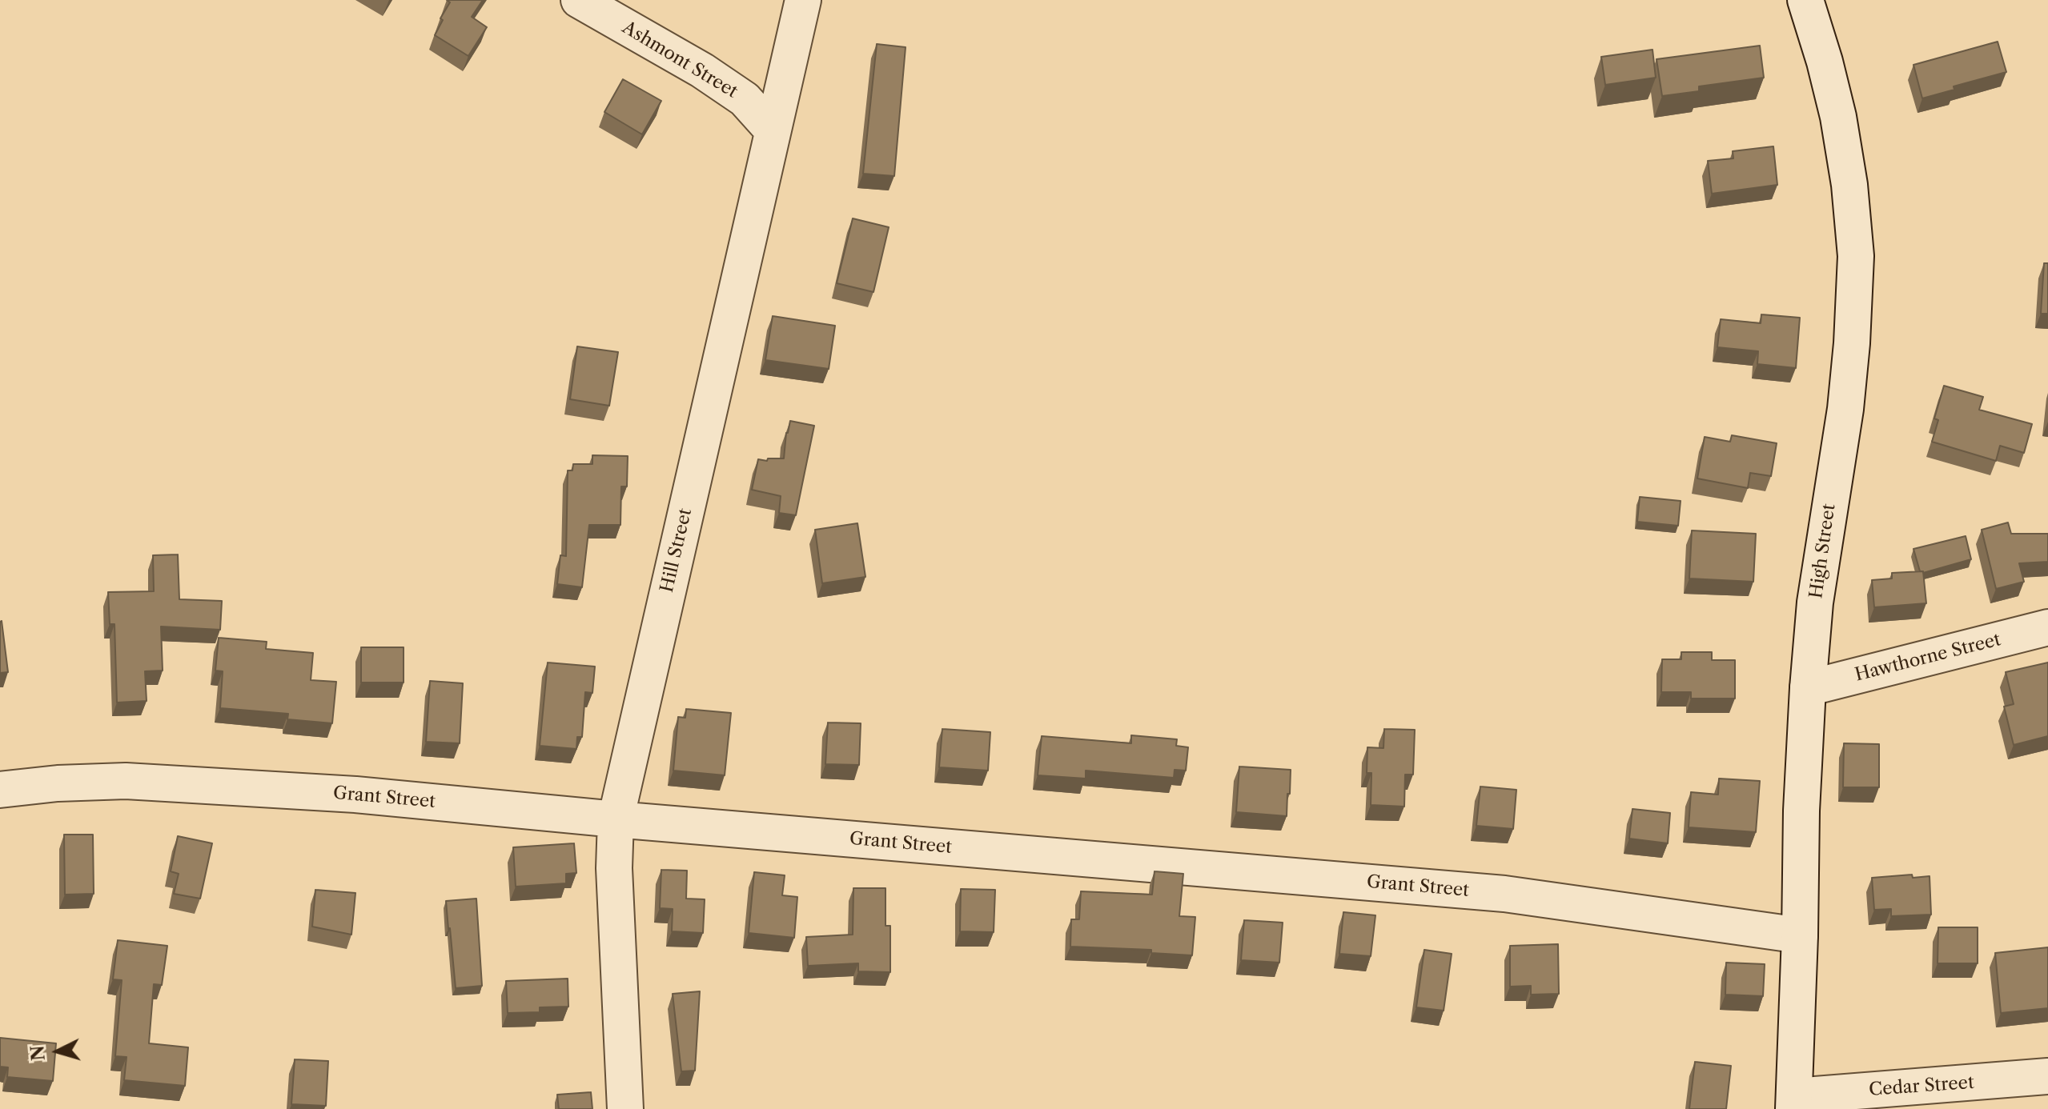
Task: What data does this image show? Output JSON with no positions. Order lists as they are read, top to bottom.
{
  "streets": {
    "street": [
      "Ashmont Street",
      "Hill Street",
      "High Street",
      "Hawthorne Street",
      "Grant Street",
      "Cedar Street"
    ]
  },
  "crossings": [
    ["Ashmont Street", "Hill Street"],
    ["Hill Street", "Grant Street"],
    ["High Street", "Hawthorne Street"],
    ["High Street", "Grant Street"],
    ["High Street", "Cedar Street"]
  ],
  "north": "left"
}
